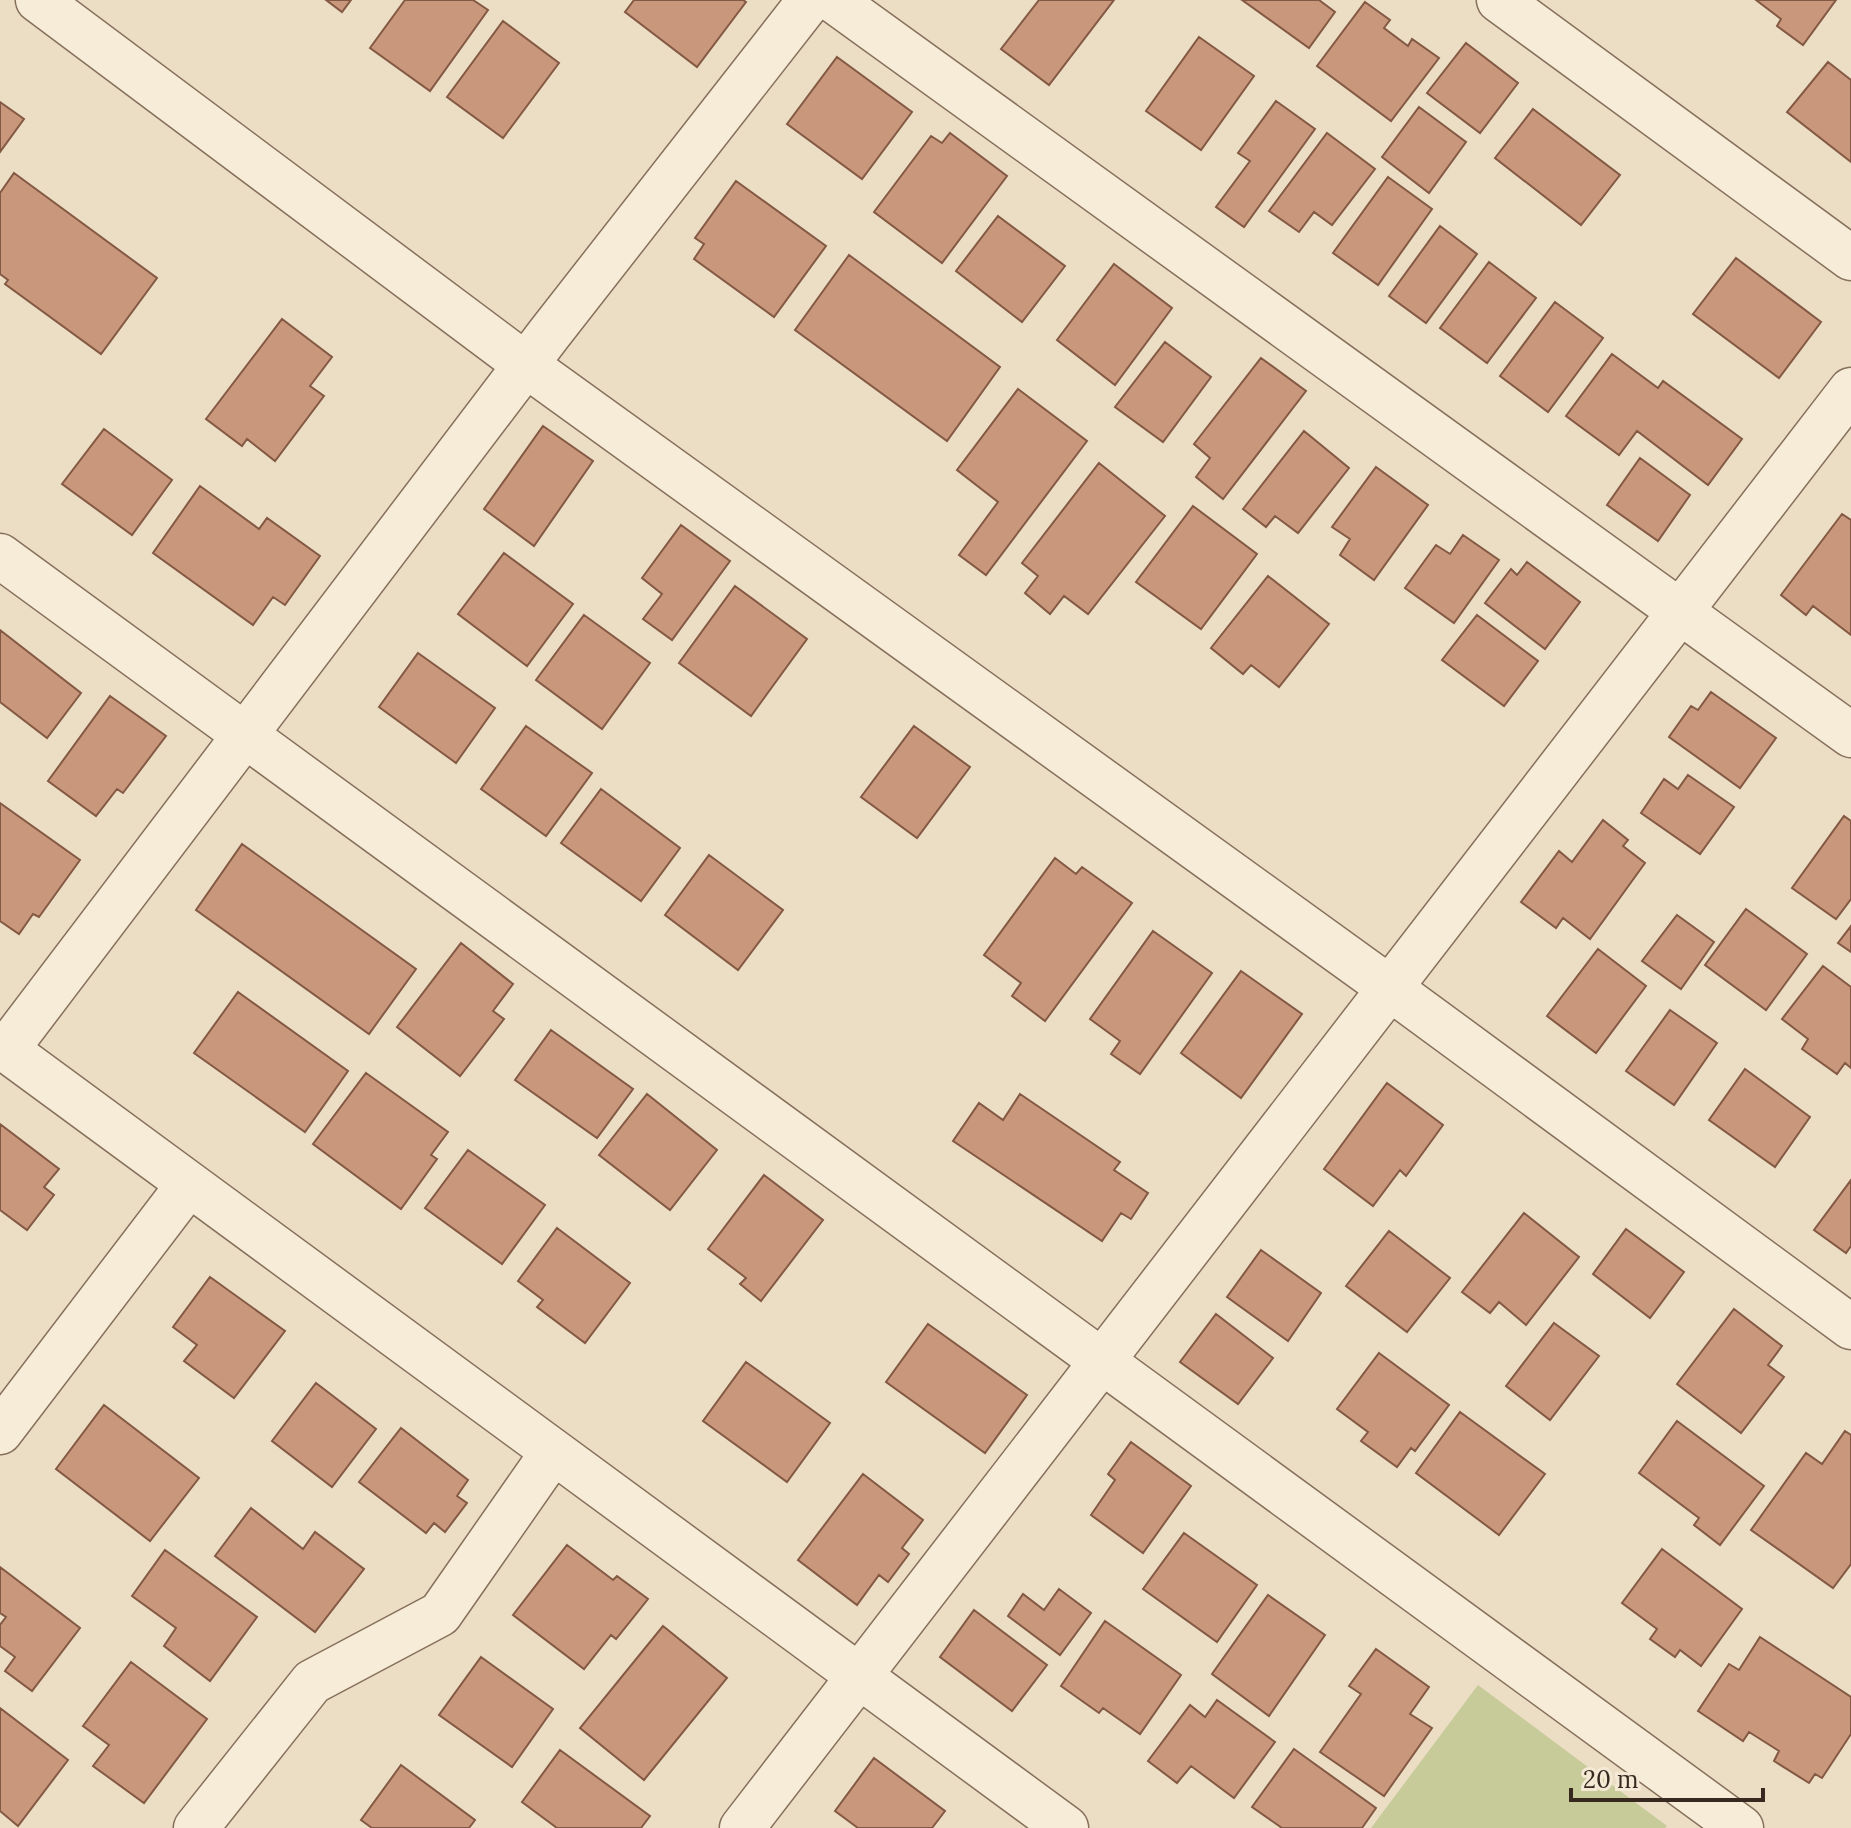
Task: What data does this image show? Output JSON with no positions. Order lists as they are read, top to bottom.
{
  "scale_bar": "20 m"
}
